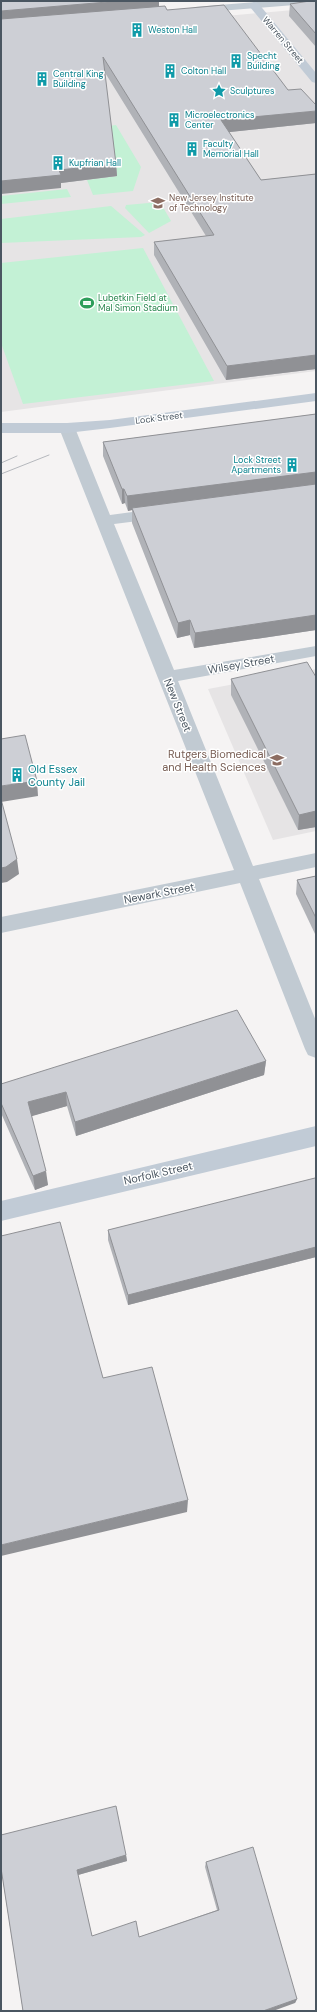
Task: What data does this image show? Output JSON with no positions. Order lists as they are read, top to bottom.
{
  "streets": {
    "main road": ["Warren Street", "Lock Street", "Norfolk Street"],
    "street": ["Wilsey Street", "New Street", "Newark Street"]
  },
  "crossings": [
    ["Lock Street", "New Street"],
    ["Wilsey Street", "New Street"],
    ["New Street", "Newark Street"]
  ],
  "places": {
    "building": [
      "Weston Hall",
      "Specht Building",
      "Colton Hall",
      "Central King Building",
      "Microelectronics Center",
      "Faculty Memorial Hall",
      "Kupfrian Hall",
      "Lock Street Apartments",
      "Old Essex County Jail"
    ],
    "place": ["Sculptures"],
    "school or university": ["New Jersey Institute of Technology", "Rutgers Biomedical and Health Sciences"],
    "sports": ["Lubetkin Field at Mal Simon Stadium"]
  }
}
